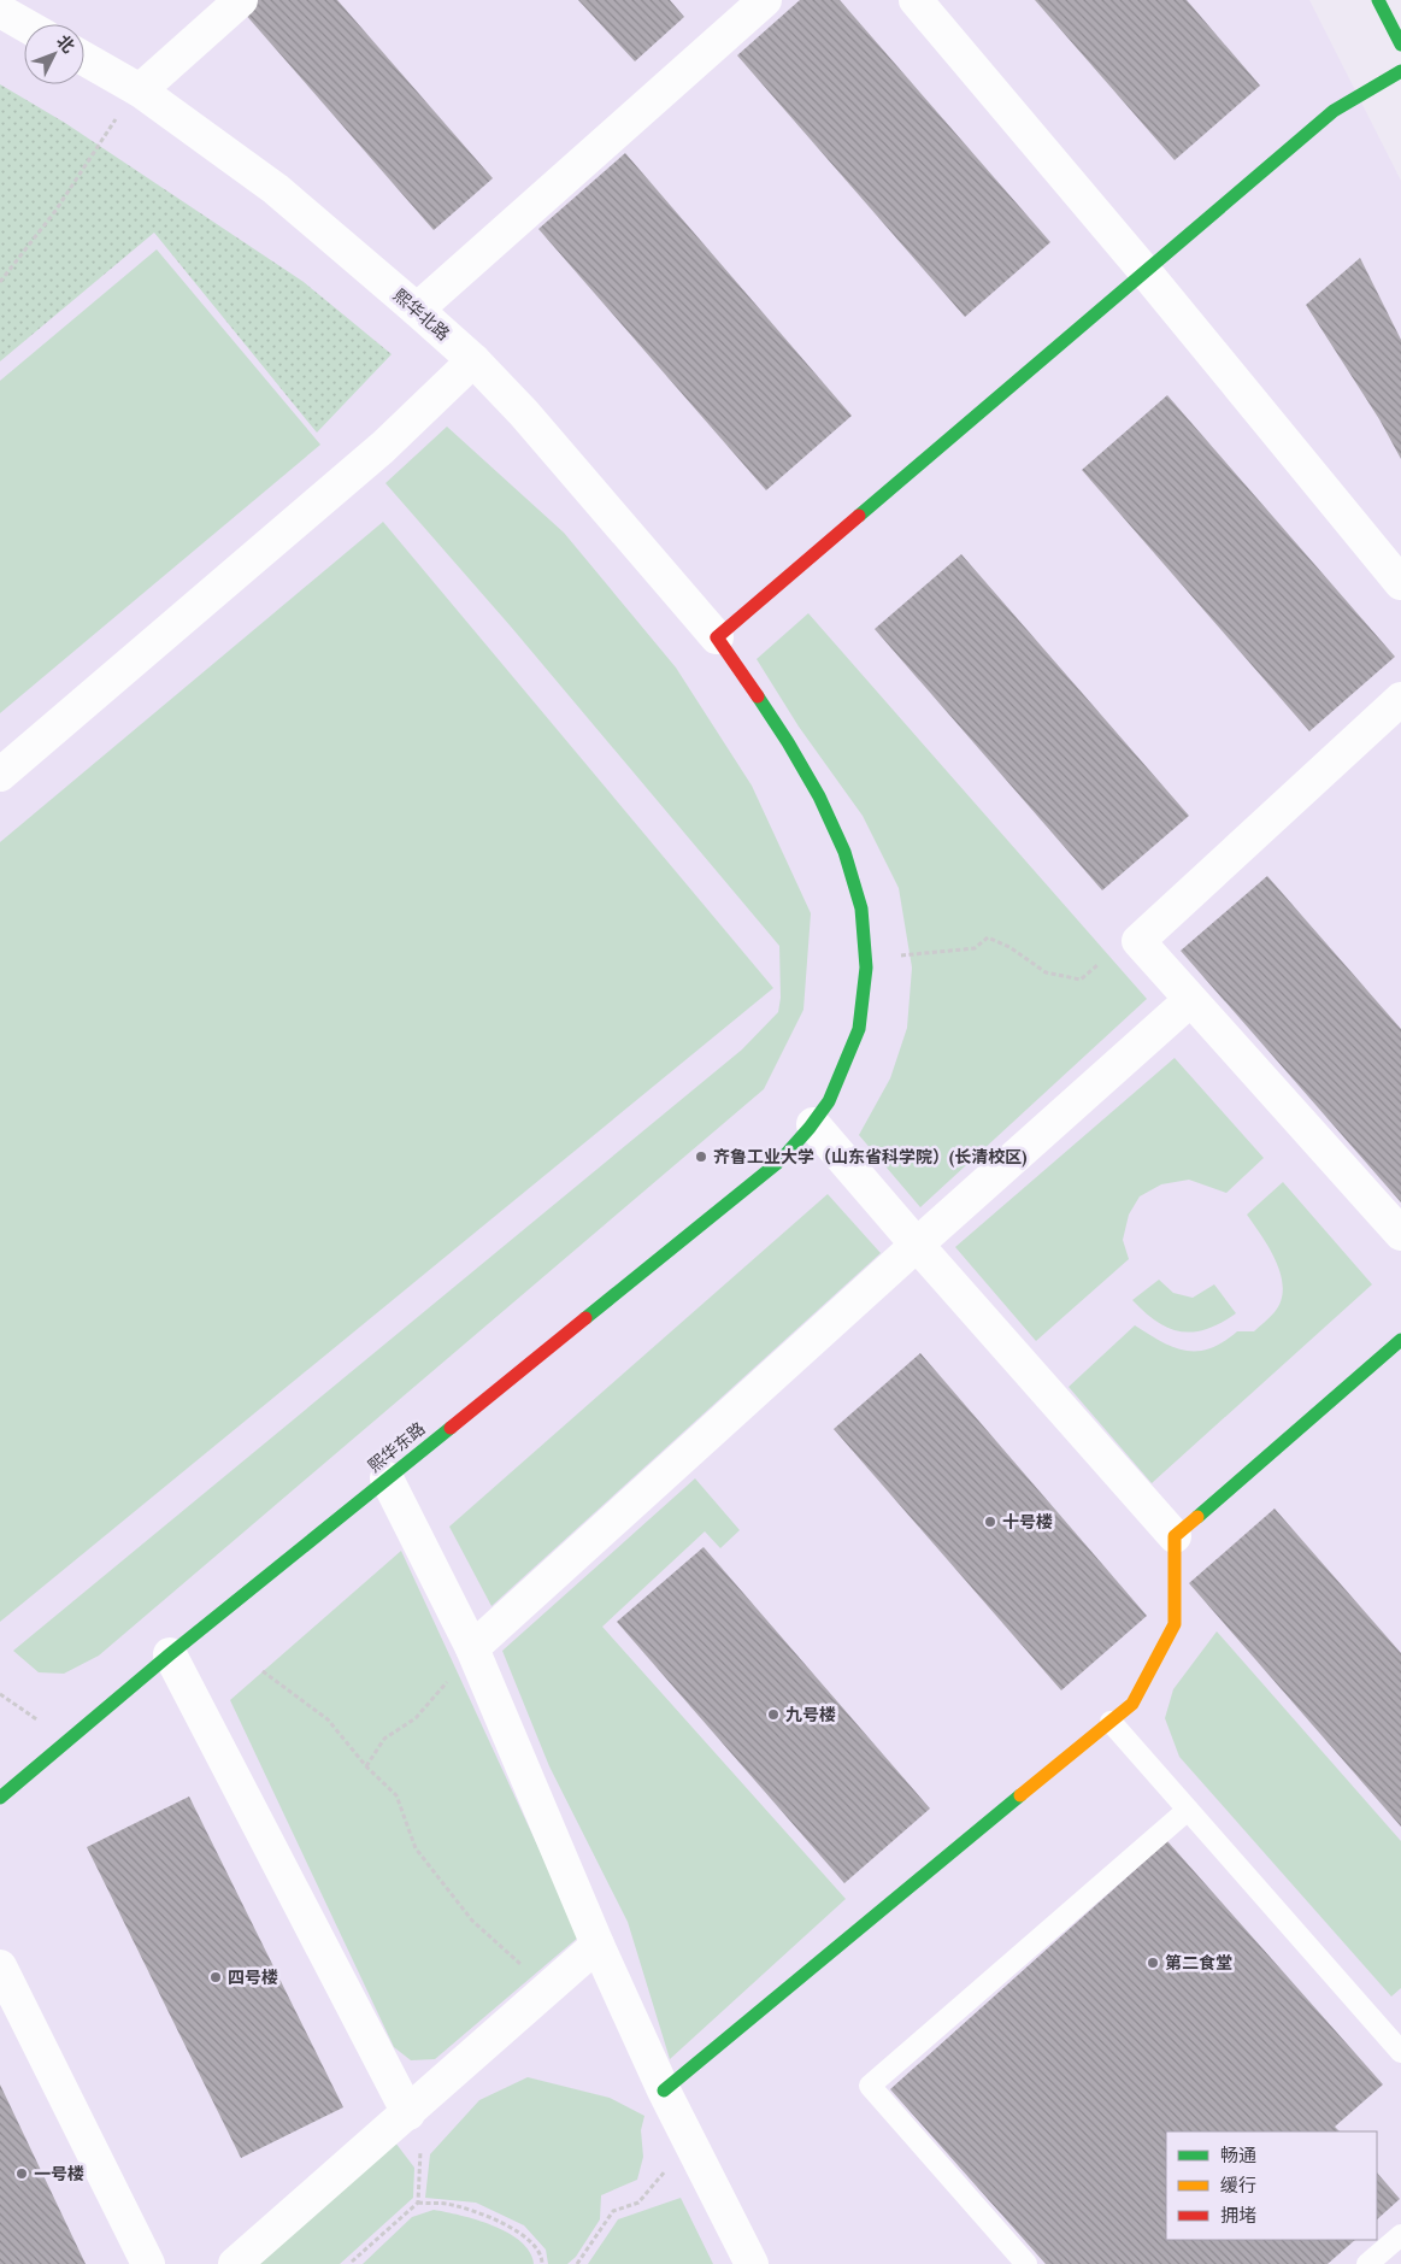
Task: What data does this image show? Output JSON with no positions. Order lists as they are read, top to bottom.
{
  "streets": {
    "street": ["熙华北路", "熙华东路"]
  },
  "crossings": [
    ["熙华北路", "熙华东路"]
  ],
  "places": [
    "齐鲁工业大学（山东省科学院）(长清校区)",
    "十号楼",
    "九号楼",
    "第二食堂",
    "四号楼",
    "一号楼"
  ],
  "legend": ["畅通", "缓行", "拥堵"],
  "north": "top right"
}
